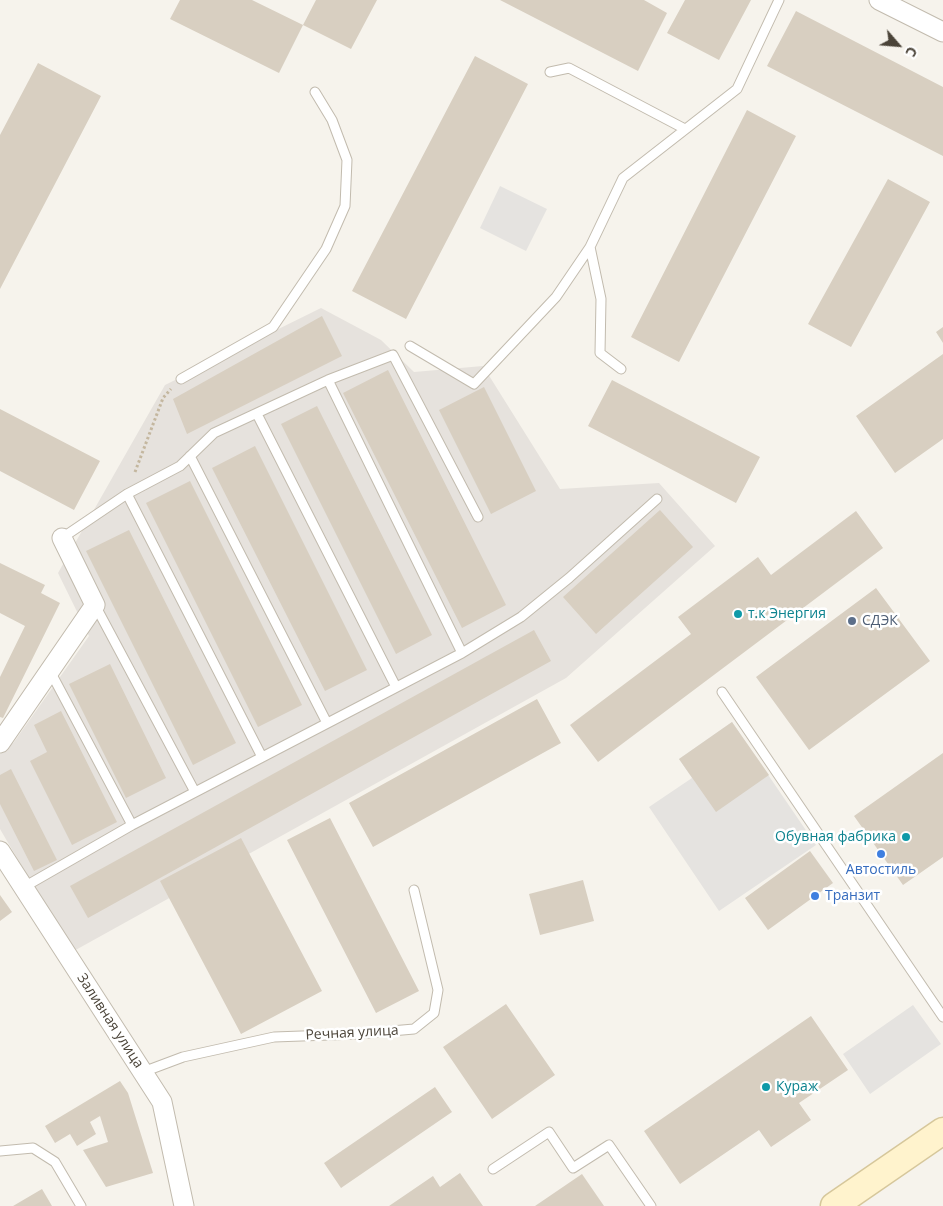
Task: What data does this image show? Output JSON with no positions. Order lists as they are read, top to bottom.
{
  "streets": {
    "street": ["Заливная улица"],
    "lane": ["Речная улица"]
  },
  "crossings": [
    ["Заливная улица", "Речная улица"]
  ],
  "places": [
    "т.к Энергия",
    "СДЭК",
    "Обувная фабрика",
    "Автостиль",
    "Транзит",
    "Кураж"
  ],
  "north": "bottom right"
}
